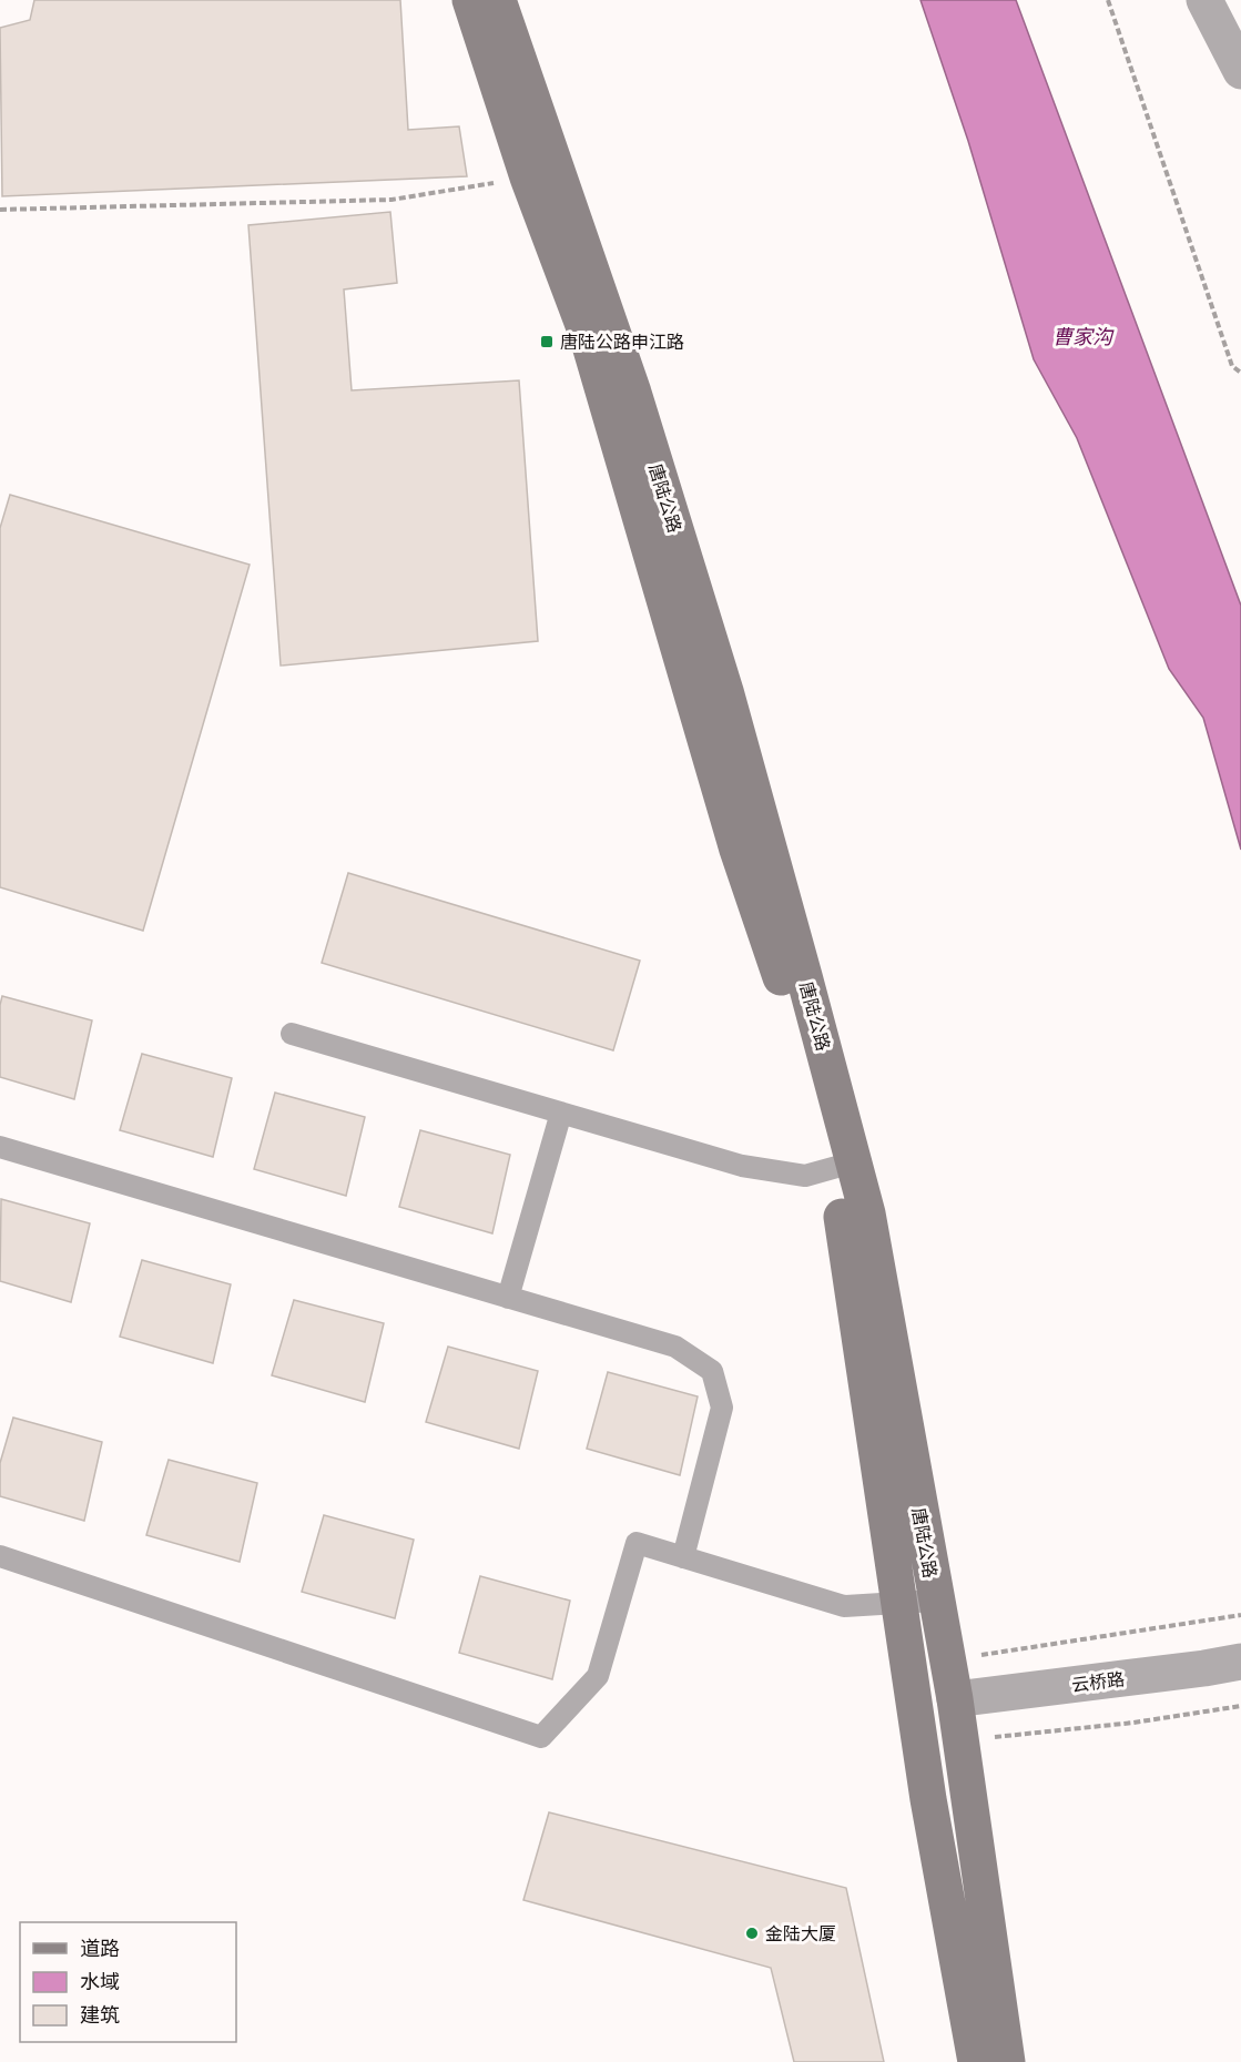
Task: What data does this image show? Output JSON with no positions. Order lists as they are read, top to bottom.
{
  "streets": {
    "main road": ["唐陆公路"],
    "street": ["云桥路"]
  },
  "crossings": [
    ["唐陆公路", "云桥路"]
  ],
  "water": ["曹家沟"],
  "places": {
    "transit": ["唐陆公路申江路"],
    "other": ["金陆大厦"]
  },
  "legend": ["道路", "水域", "建筑"]
}
